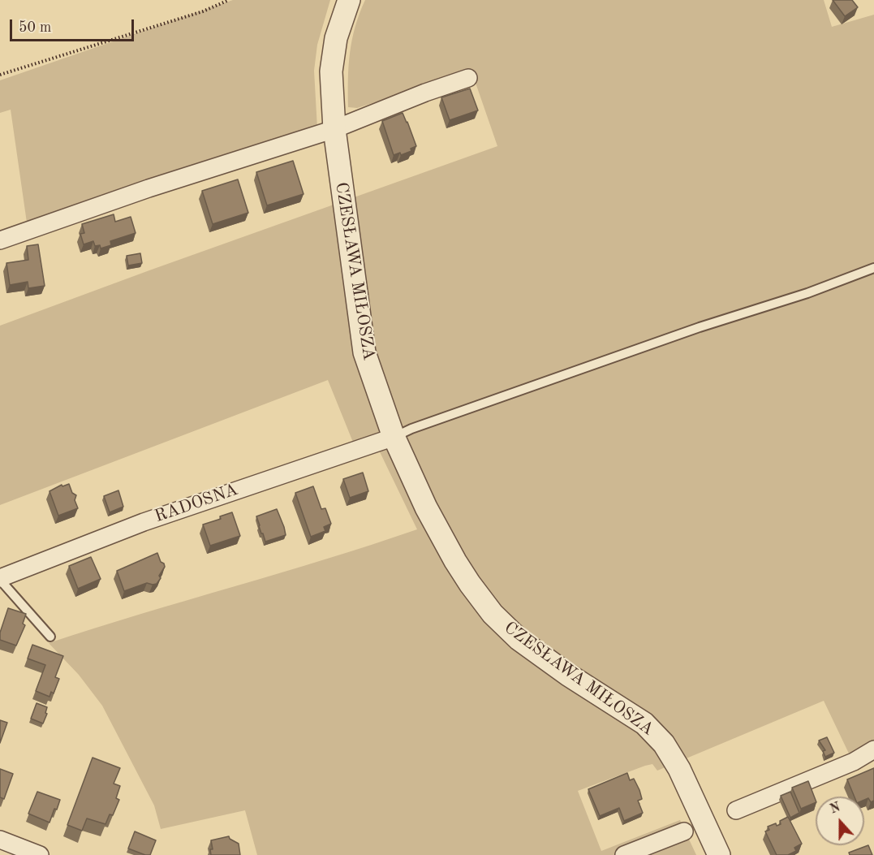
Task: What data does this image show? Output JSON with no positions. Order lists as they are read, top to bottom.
{
  "streets": {
    "street": ["CZESŁAWA MIŁOSZA", "RADOSNA"]
  },
  "crossings": [
    ["CZESŁAWA MIŁOSZA", "RADOSNA"]
  ],
  "scale_bar": "50 m",
  "north": "top"
}
